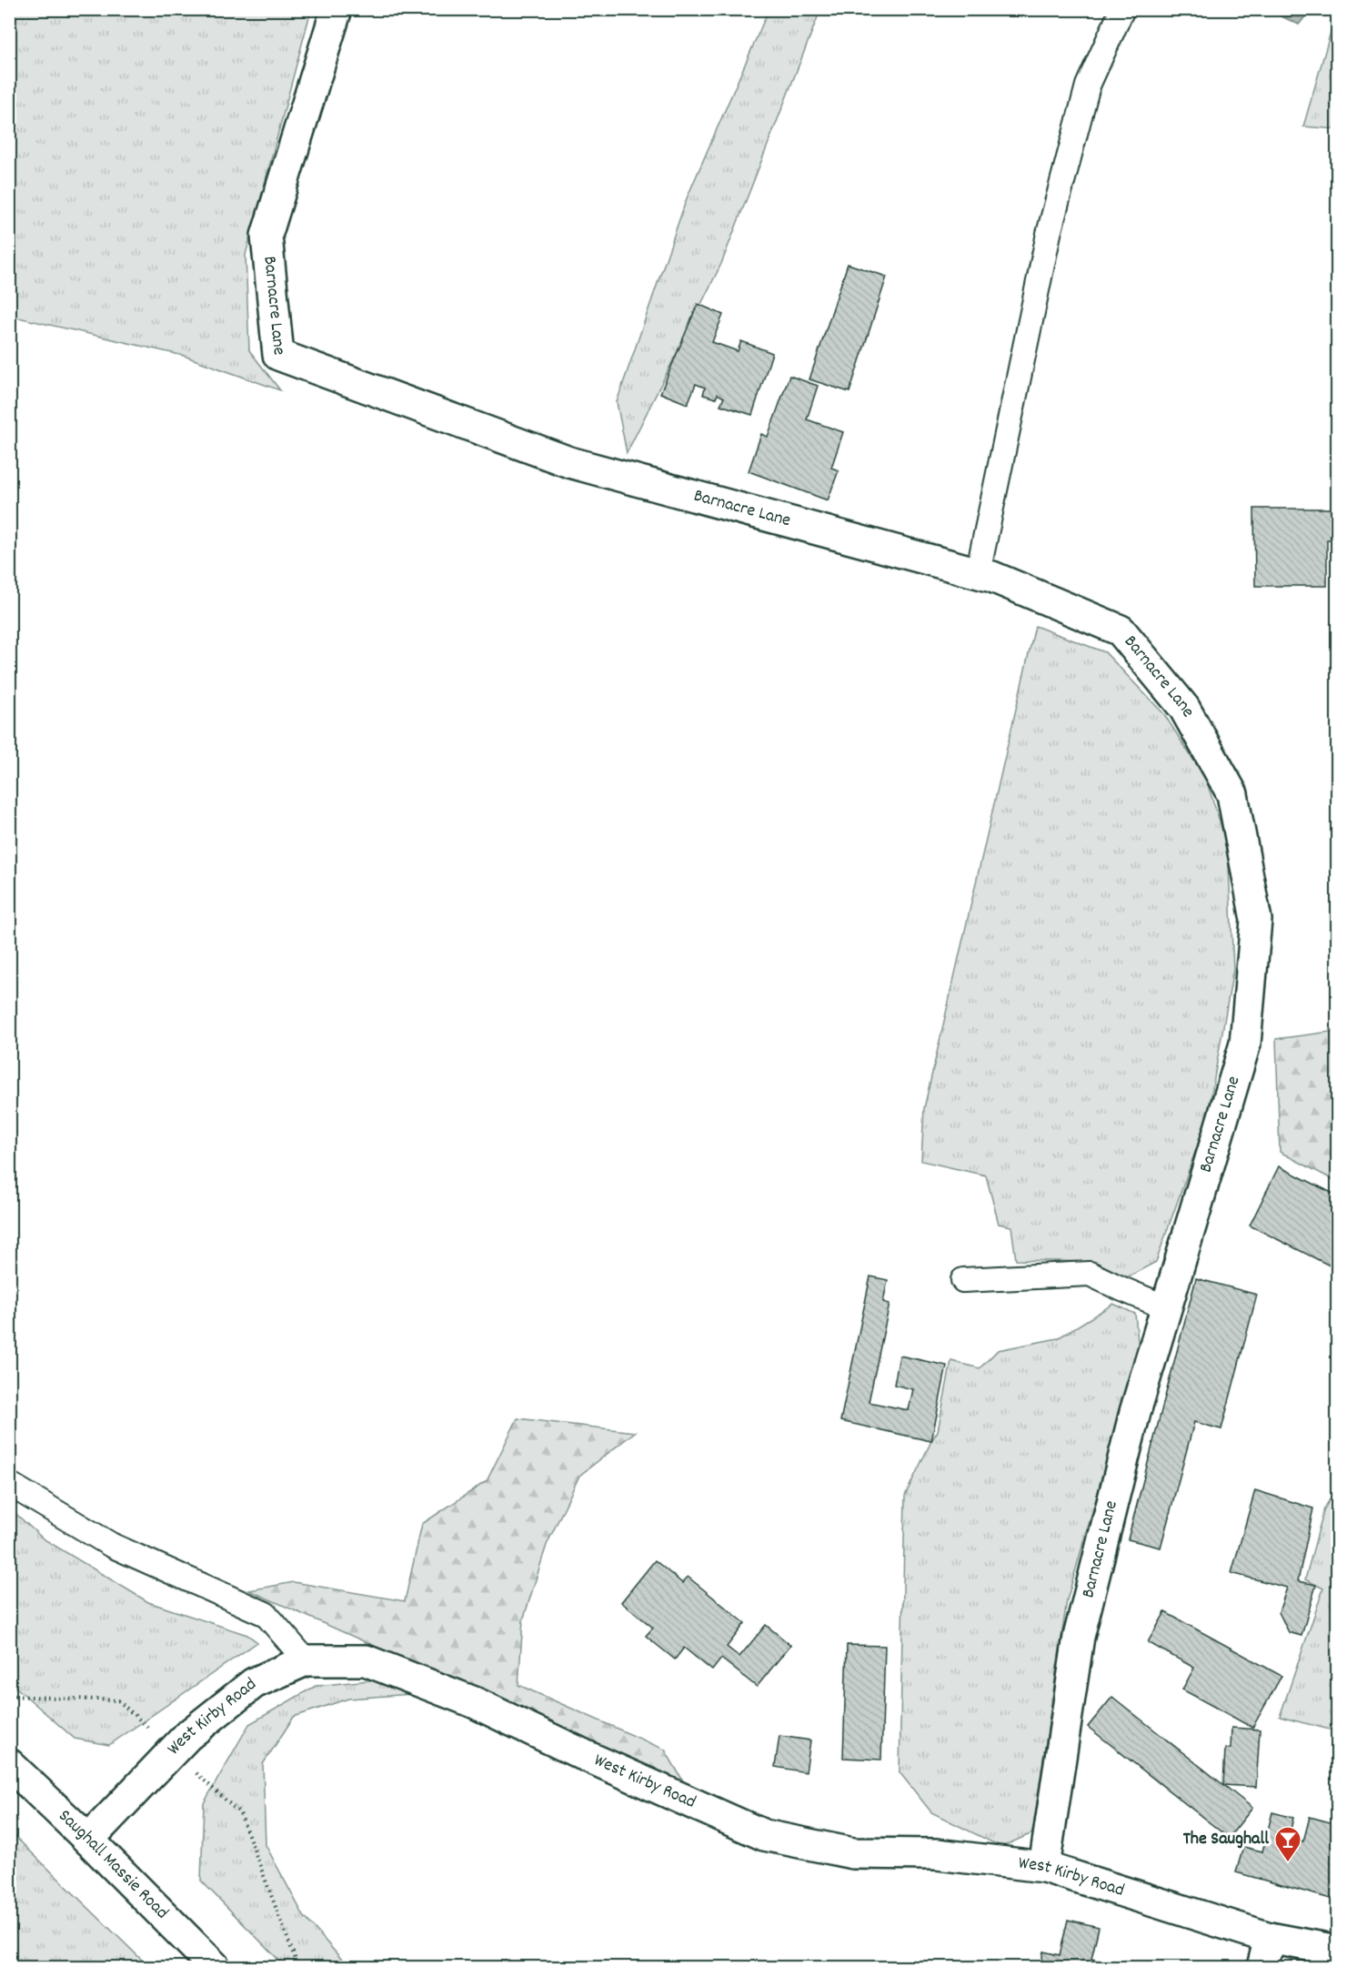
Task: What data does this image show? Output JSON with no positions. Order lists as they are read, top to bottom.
{
  "streets": {
    "street": ["Barnacre Lane", "West Kirby Road", "Saughall Massie Road"]
  },
  "crossings": [
    ["Barnacre Lane", "West Kirby Road"],
    ["West Kirby Road", "Saughall Massie Road"]
  ],
  "places": {
    "bar": ["The Saughall"]
  }
}
